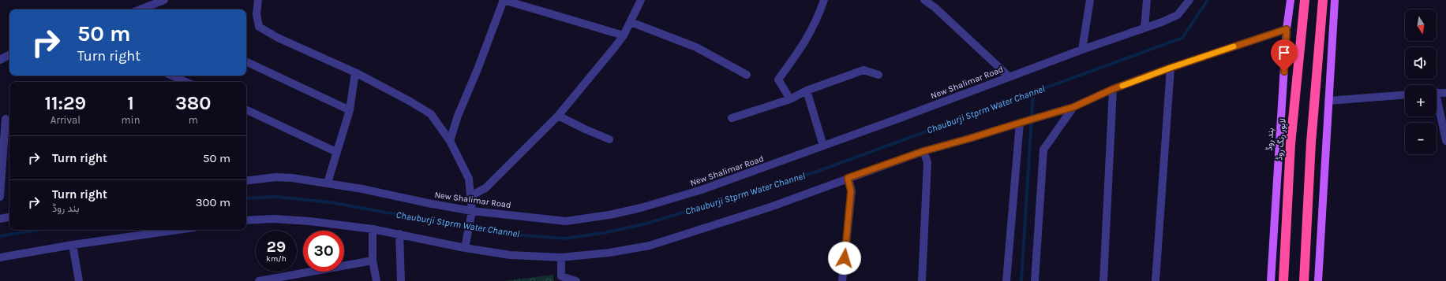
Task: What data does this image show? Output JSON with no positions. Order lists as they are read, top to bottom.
{
  "streets": {
    "highway": ["لاہور رنگ روڈ"],
    "main road": ["بند روڈ"],
    "street": ["New Shalimar Road"]
  },
  "water": ["Chauburji Stprm Water Channel"],
  "north": "bottom",
  "page": {
    "map_buttons": ["+", "−"],
    "turn": ["50 m", "Turn right"],
    "eta": [
      "11:29",
      "Arrival",
      "1",
      "min",
      "380",
      "m"
    ],
    "list": [
      {
        "name": "Turn right",
        "value": "50 m"
      },
      {
        "name": "Turn right",
        "note": "بند روڈ",
        "value": "300 m"
      }
    ],
    "speed": "29 km/h",
    "limit": "30"
  }
}
